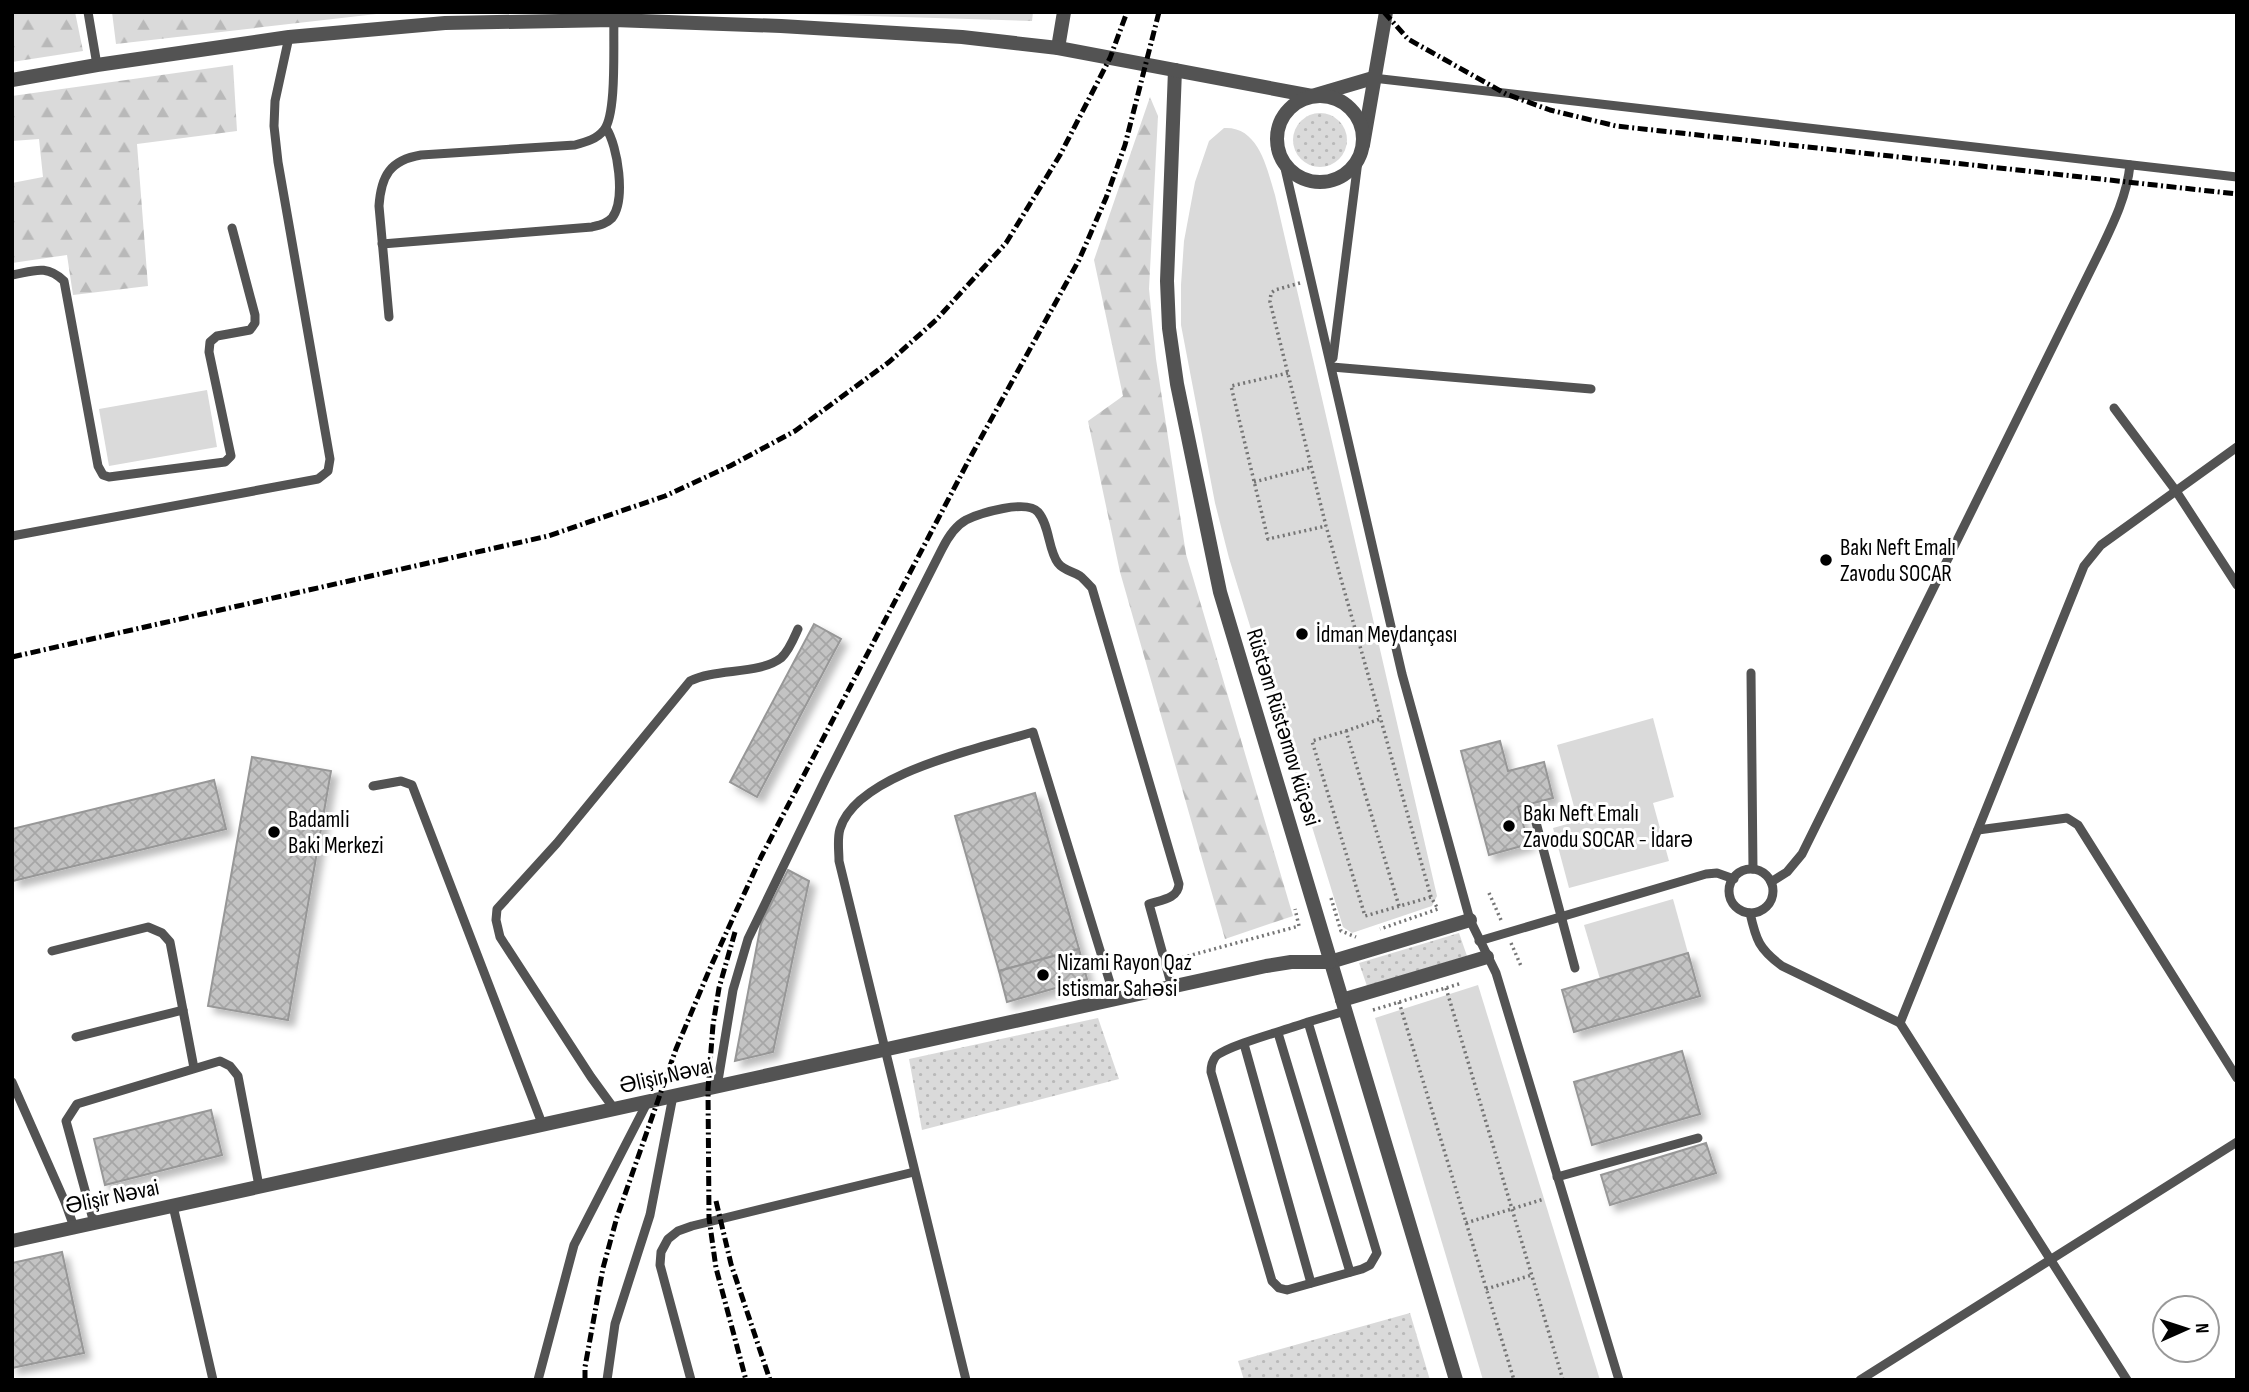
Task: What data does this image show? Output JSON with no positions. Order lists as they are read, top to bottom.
{
  "streets": {
    "street": ["Rüstəm Rüstəmov küçəsi", "Əlişir Nəvai"]
  },
  "crossings": [
    ["Rüstəm Rüstəmov küçəsi", "Əlişir Nəvai"]
  ],
  "places": [
    "Bakı Neft Emalı Zavodu SOCAR",
    "İdman Meydançası",
    "Bakı Neft Emalı Zavodu SOCAR - İdarə",
    "Badamli Baki Merkezi",
    "Nizami Rayon Qaz İstismar Sahəsi"
  ],
  "north": "right"
}
